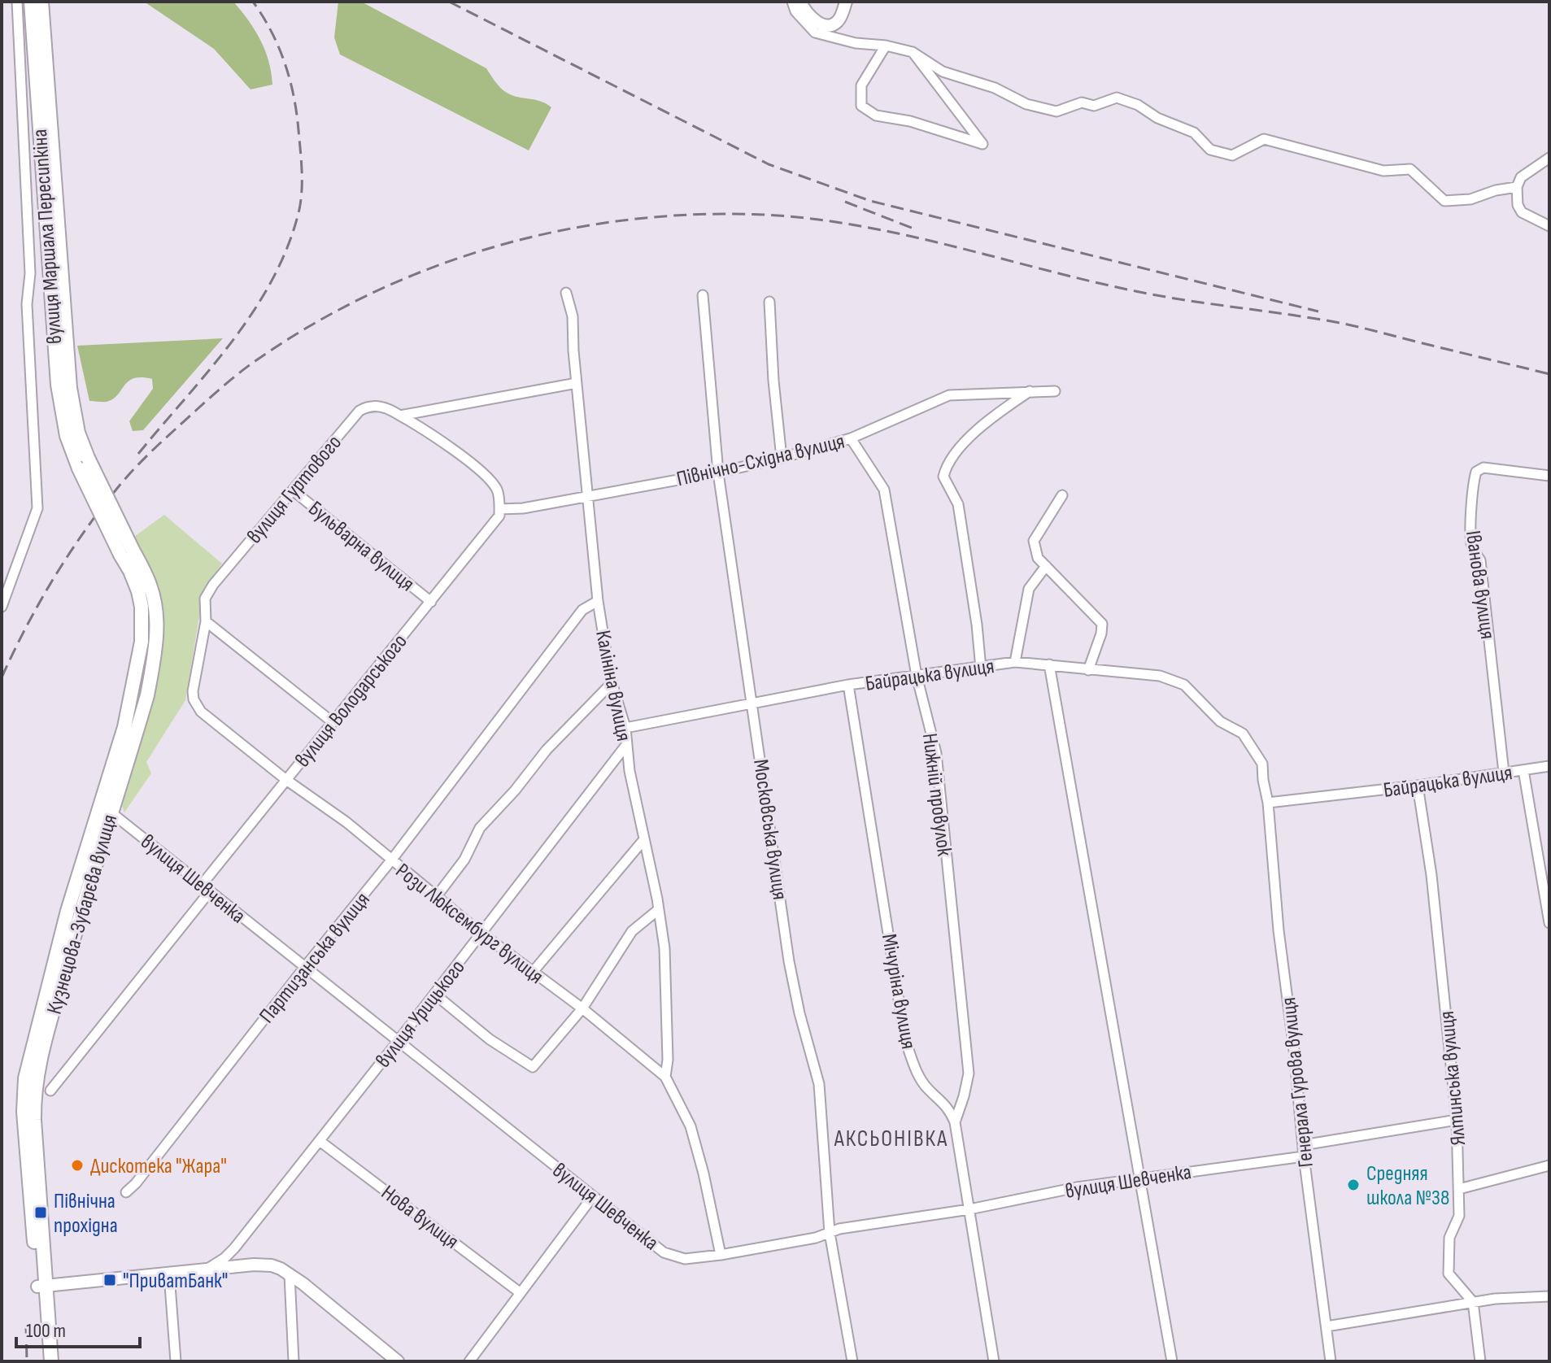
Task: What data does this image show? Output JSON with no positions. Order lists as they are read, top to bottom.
{
  "streets": {
    "main road": ["вулиця Маршала Пересипкіна", "Кузнецова-Зубарєва вулиця"],
    "street": [
      "Північно-Східна вулиця",
      "вулиця Гуртового",
      "Бульварна вулиця",
      "Іванова вулиця",
      "Байрацька вулиця",
      "Калініна вулиця",
      "вулиця Володарського",
      "Нижній провулок",
      "Московська вулиця",
      "вулиця Шевченка",
      "Рози Люксембург вулиця",
      "Партизанська вулиця",
      "Мічуріна вулиця",
      "вулиця Урицького",
      "Ялтинська вулиця",
      "Генерала Гурова вулиця",
      "Нова вулиця"
    ]
  },
  "crossings": [
    ["вулиця Маршала Пересипкіна", "Кузнецова-Зубарєва вулиця"],
    ["Північно-Східна вулиця", "Калініна вулиця"],
    ["Північно-Східна вулиця", "вулиця Володарського"],
    ["Північно-Східна вулиця", "Нижній провулок"],
    ["Північно-Східна вулиця", "Московська вулиця"],
    ["вулиця Гуртового", "Бульварна вулиця"],
    ["вулиця Гуртового", "Калініна вулиця"],
    ["вулиця Гуртового", "Рози Люксембург вулиця"],
    ["Бульварна вулиця", "вулиця Володарського"],
    ["Іванова вулиця", "Байрацька вулиця"],
    ["Байрацька вулиця", "Калініна вулиця"],
    ["Байрацька вулиця", "Нижній провулок"],
    ["Байрацька вулиця", "Московська вулиця"],
    ["Байрацька вулиця", "Мічуріна вулиця"],
    ["Байрацька вулиця", "Ялтинська вулиця"],
    ["Байрацька вулиця", "Генерала Гурова вулиця"],
    ["Калініна вулиця", "Рози Люксембург вулиця"],
    ["Калініна вулиця", "Партизанська вулиця"],
    ["Калініна вулиця", "вулиця Урицького"],
    ["вулиця Володарського", "вулиця Шевченка"],
    ["вулиця Володарського", "Рози Люксембург вулиця"],
    ["Нижній провулок", "Мічуріна вулиця"],
    ["Московська вулиця", "вулиця Шевченка"],
    ["вулиця Шевченка", "Кузнецова-Зубарєва вулиця"],
    ["вулиця Шевченка", "Рози Люксембург вулиця"],
    ["вулиця Шевченка", "Партизанська вулиця"],
    ["вулиця Шевченка", "Мічуріна вулиця"],
    ["вулиця Шевченка", "вулиця Урицького"],
    ["вулиця Шевченка", "Генерала Гурова вулиця"],
    ["Рози Люксембург вулиця", "Партизанська вулиця"],
    ["Рози Люксембург вулиця", "вулиця Урицького"],
    ["вулиця Урицького", "Нова вулиця"]
  ],
  "districts": ["АКСЬОНІВКА"],
  "places": {
    "other": ["Дискотека \"Жара\"", "Средняя школа №38"],
    "transit": ["Північна прохідна", "\"ПриватБанк\""]
  },
  "scale_bar": "100 m"
}
